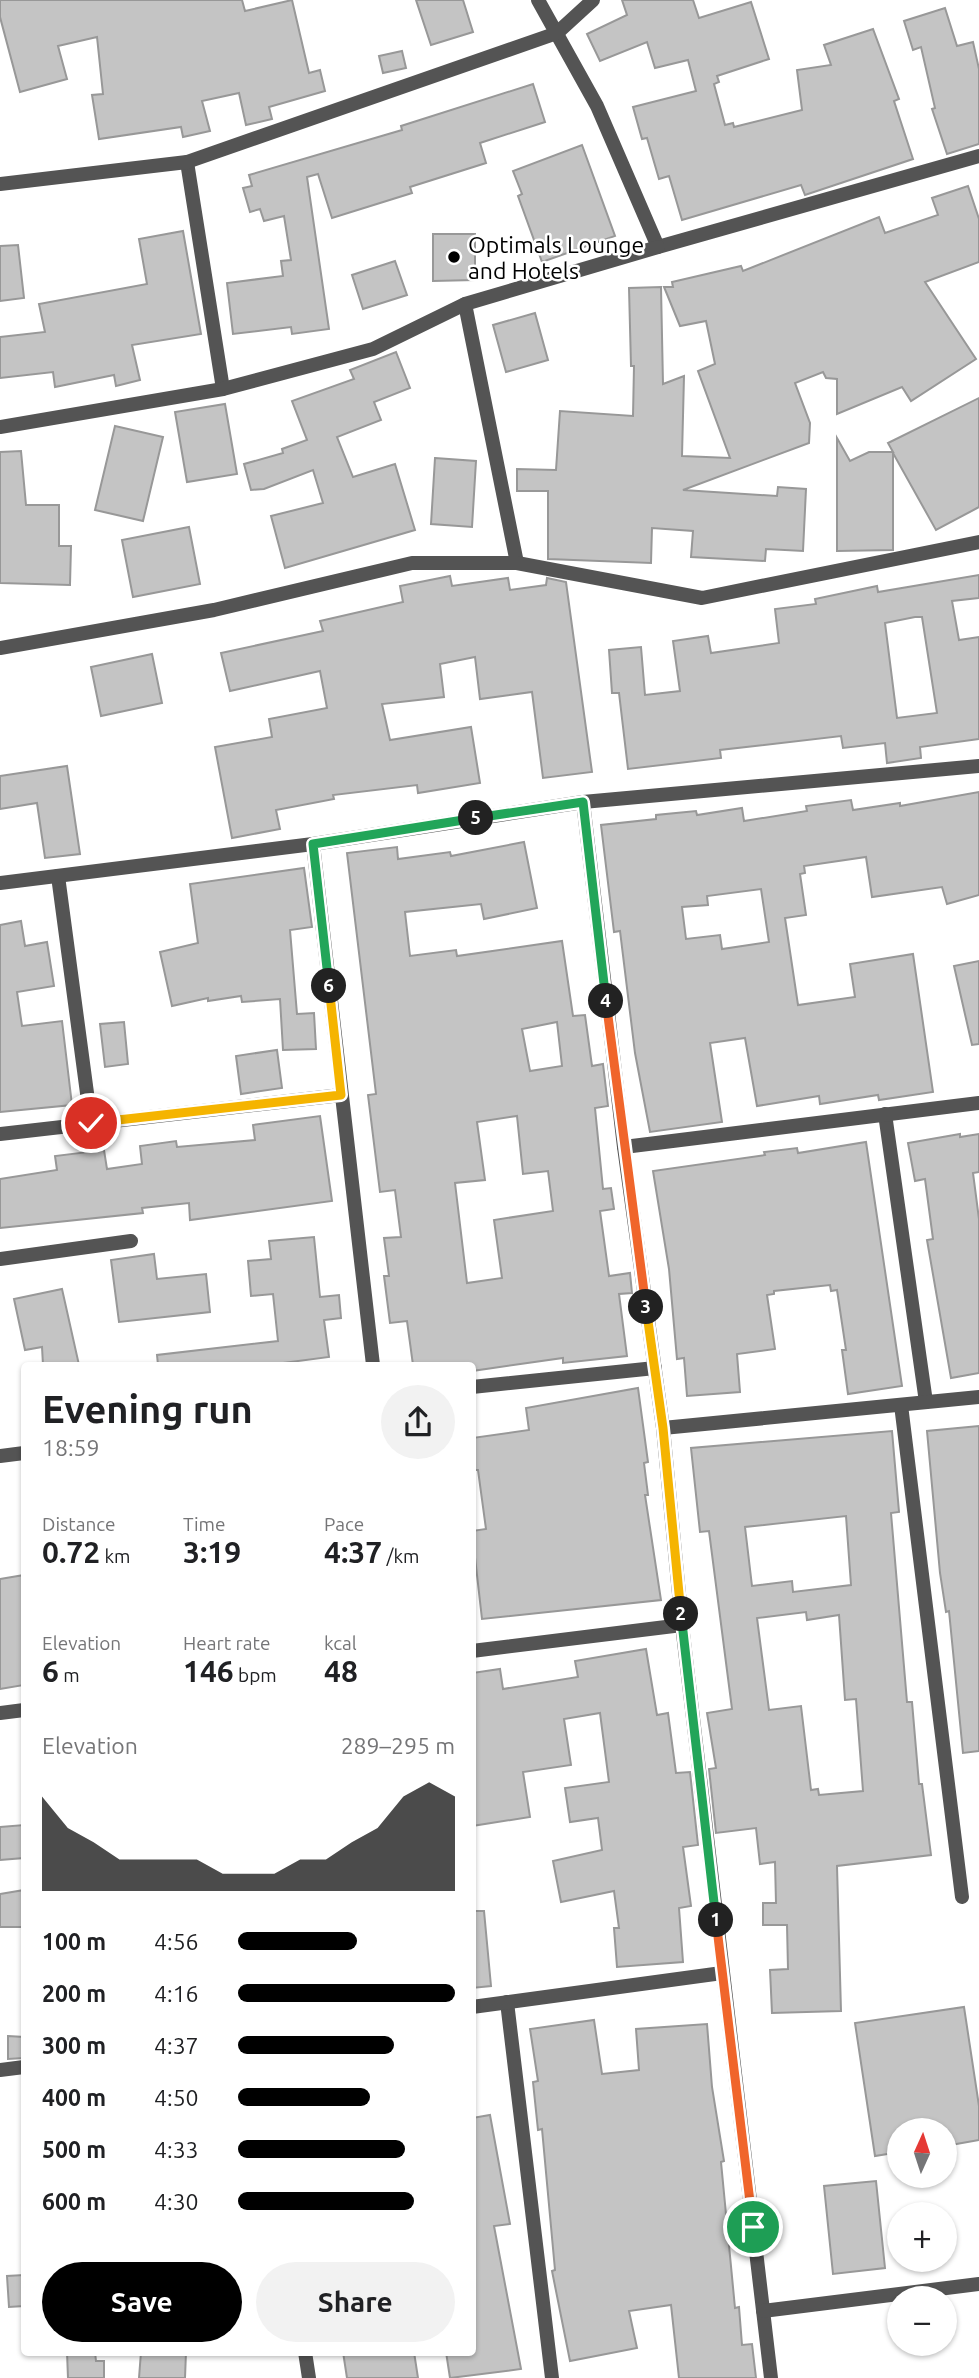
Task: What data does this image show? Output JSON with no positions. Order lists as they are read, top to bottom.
{
  "places": ["Optimals Lounge and Hotels"],
  "north": "top",
  "page": {
    "pins": [
      "5",
      "6",
      "4",
      "3",
      "2",
      "1"
    ],
    "heading": ["Evening run", "18:59"],
    "stats": [
      ["Distance", "0.72 km"],
      ["Time", "3:19"],
      ["Pace", "4:37 /km"],
      ["Elevation", "6 m"],
      ["Heart rate", "146 bpm"],
      ["kcal", "48"]
    ],
    "chart": ["Elevation", "289–295 m"],
    "list": [
      {
        "name": "100 m",
        "note": "4:56"
      },
      {
        "name": "200 m",
        "note": "4:16"
      },
      {
        "name": "300 m",
        "note": "4:37"
      },
      {
        "name": "400 m",
        "note": "4:50"
      },
      {
        "name": "500 m",
        "note": "4:33"
      },
      {
        "name": "600 m",
        "note": "4:30"
      }
    ],
    "map_buttons": ["+", "−"],
    "buttons": ["Save", "Share"]
  }
}
